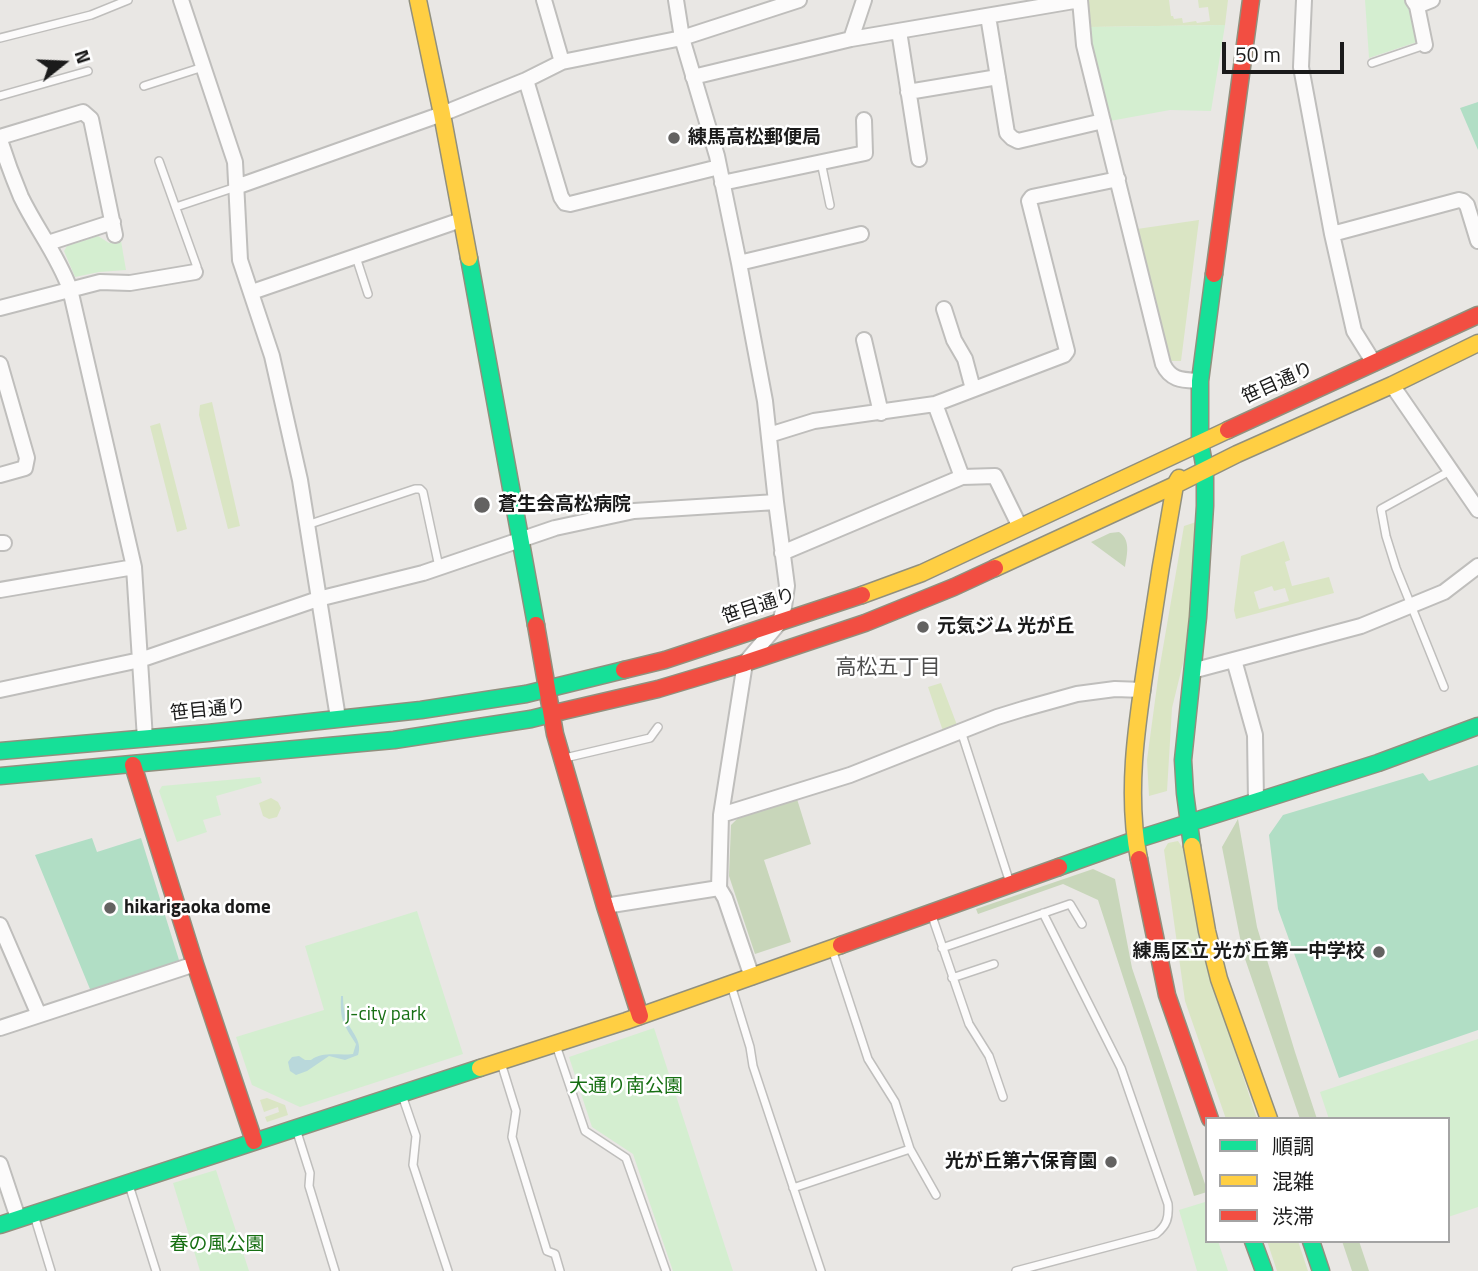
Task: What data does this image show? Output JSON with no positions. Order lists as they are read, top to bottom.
{
  "streets": {
    "main road": ["笹目通り"]
  },
  "districts": ["高松五丁目"],
  "parks": ["j-city park", "大通り南公園", "春の風公園"],
  "places": [
    "練馬高松郵便局",
    "蒼生会高松病院",
    "元気ジム 光が丘",
    "hikarigaoka dome",
    "練馬区立 光が丘第一中学校",
    "光が丘第六保育園"
  ],
  "legend": ["順調", "混雑", "渋滞"],
  "scale_bar": "50 m",
  "north": "right"
}
